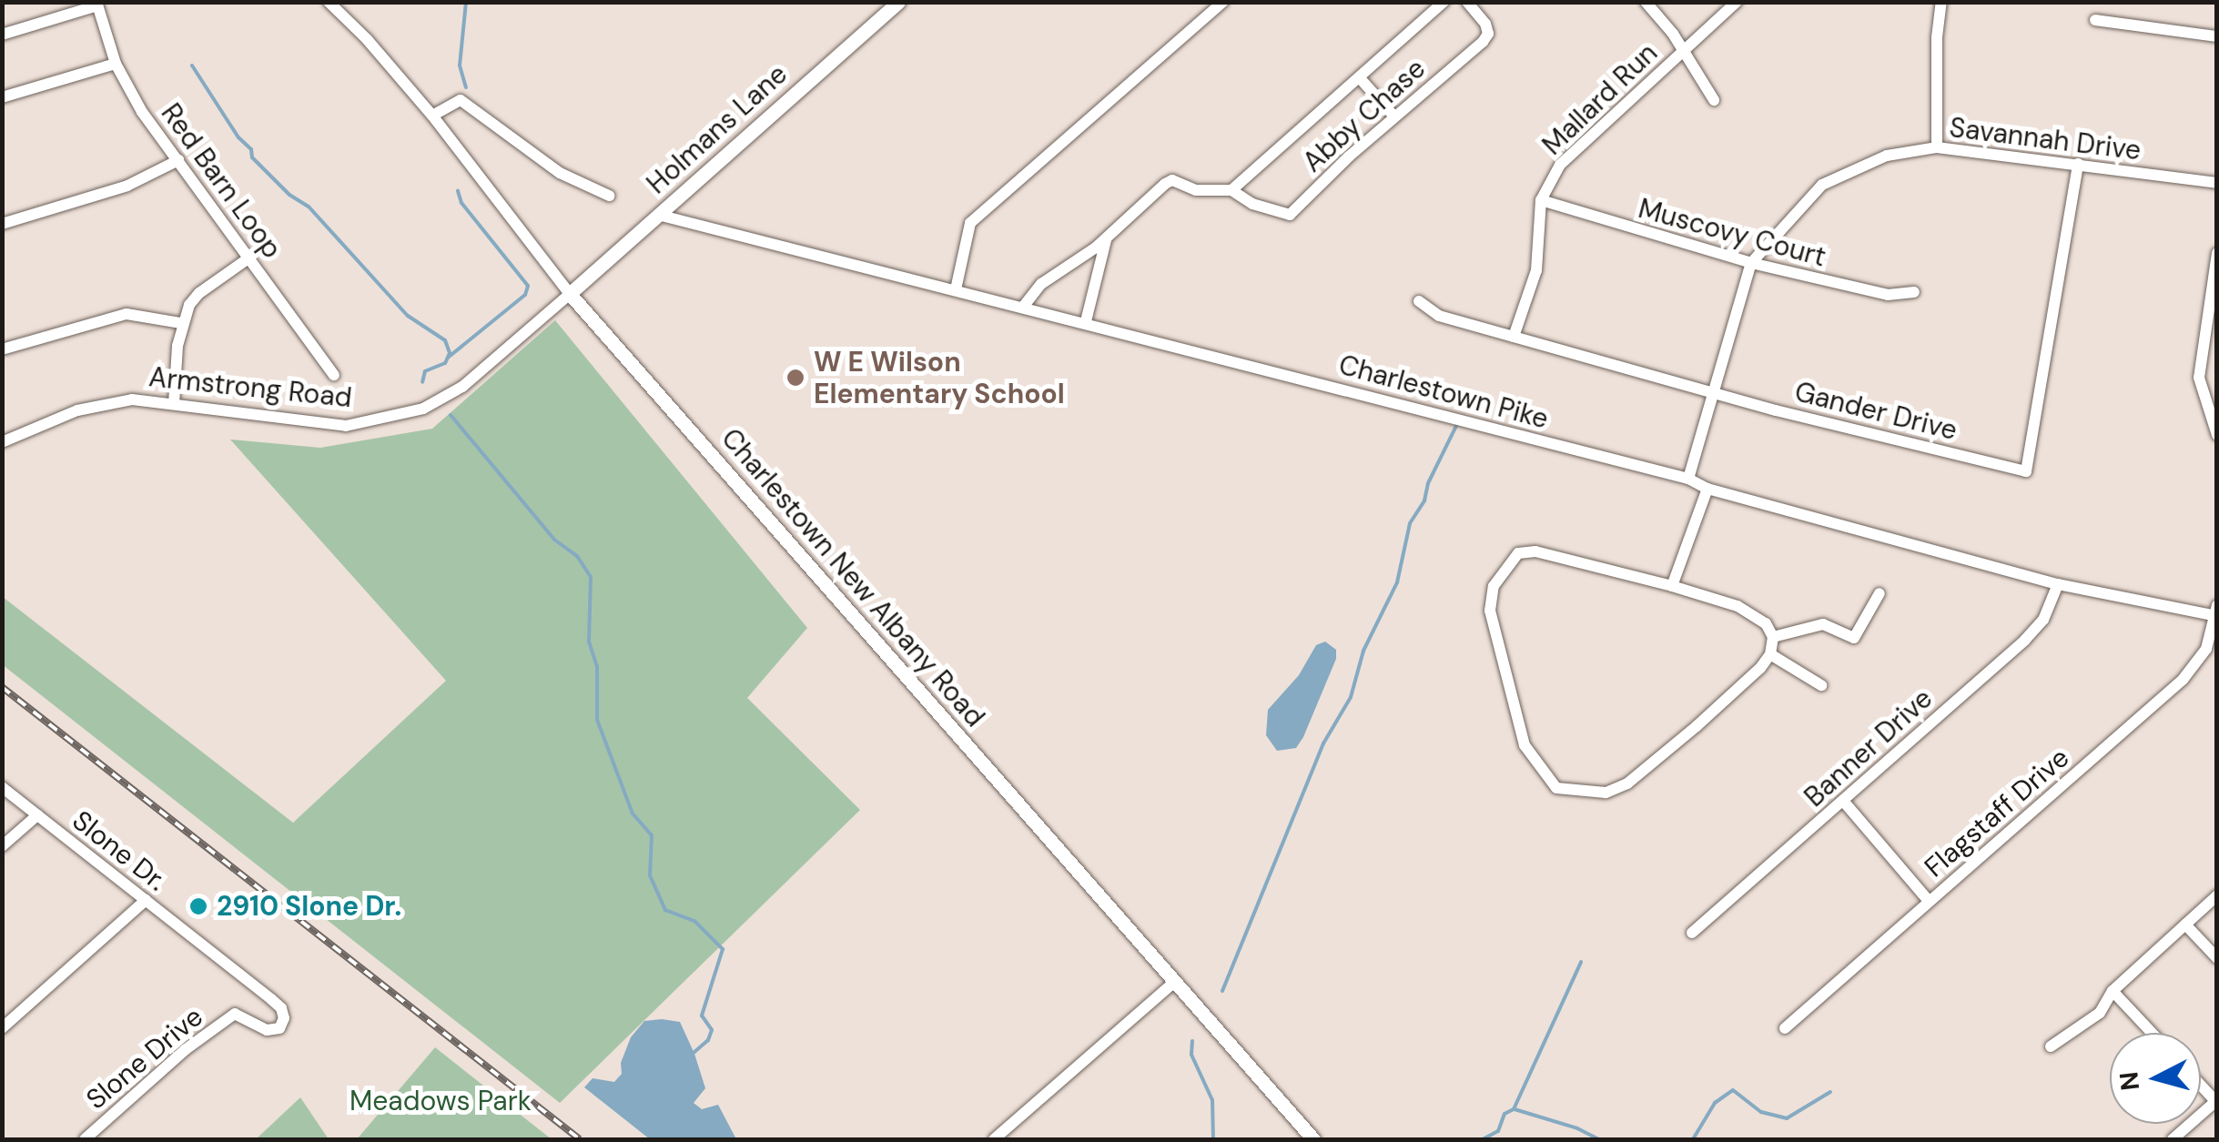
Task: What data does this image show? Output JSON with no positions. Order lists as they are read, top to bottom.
{
  "streets": {
    "main road": ["Holmans Lane", "Charlestown New Albany Road"],
    "street": [
      "Mallard Run",
      "Abby Chase",
      "Savannah Drive",
      "Red Barn Loop",
      "Muscovy Court",
      "Armstrong Road",
      "Charlestown Pike",
      "Gander Drive",
      "Banner Drive",
      "Flagstaff Drive",
      "Slone Dr.",
      "Slone Drive"
    ]
  },
  "crossings": [
    ["Mallard Run", "Muscovy Court"],
    ["Mallard Run", "Gander Drive"],
    ["Abby Chase", "Charlestown Pike"],
    ["Holmans Lane", "Armstrong Road"],
    ["Holmans Lane", "Charlestown Pike"],
    ["Holmans Lane", "Charlestown New Albany Road"],
    ["Savannah Drive", "Muscovy Court"],
    ["Savannah Drive", "Charlestown Pike"],
    ["Savannah Drive", "Gander Drive"],
    ["Armstrong Road", "Charlestown New Albany Road"],
    ["Charlestown Pike", "Banner Drive"],
    ["Charlestown Pike", "Flagstaff Drive"],
    ["Slone Dr.", "Slone Drive"]
  ],
  "parks": ["Meadows Park"],
  "places": ["W E Wilson Elementary School", "2910 Slone Dr."],
  "north": "left"
}
